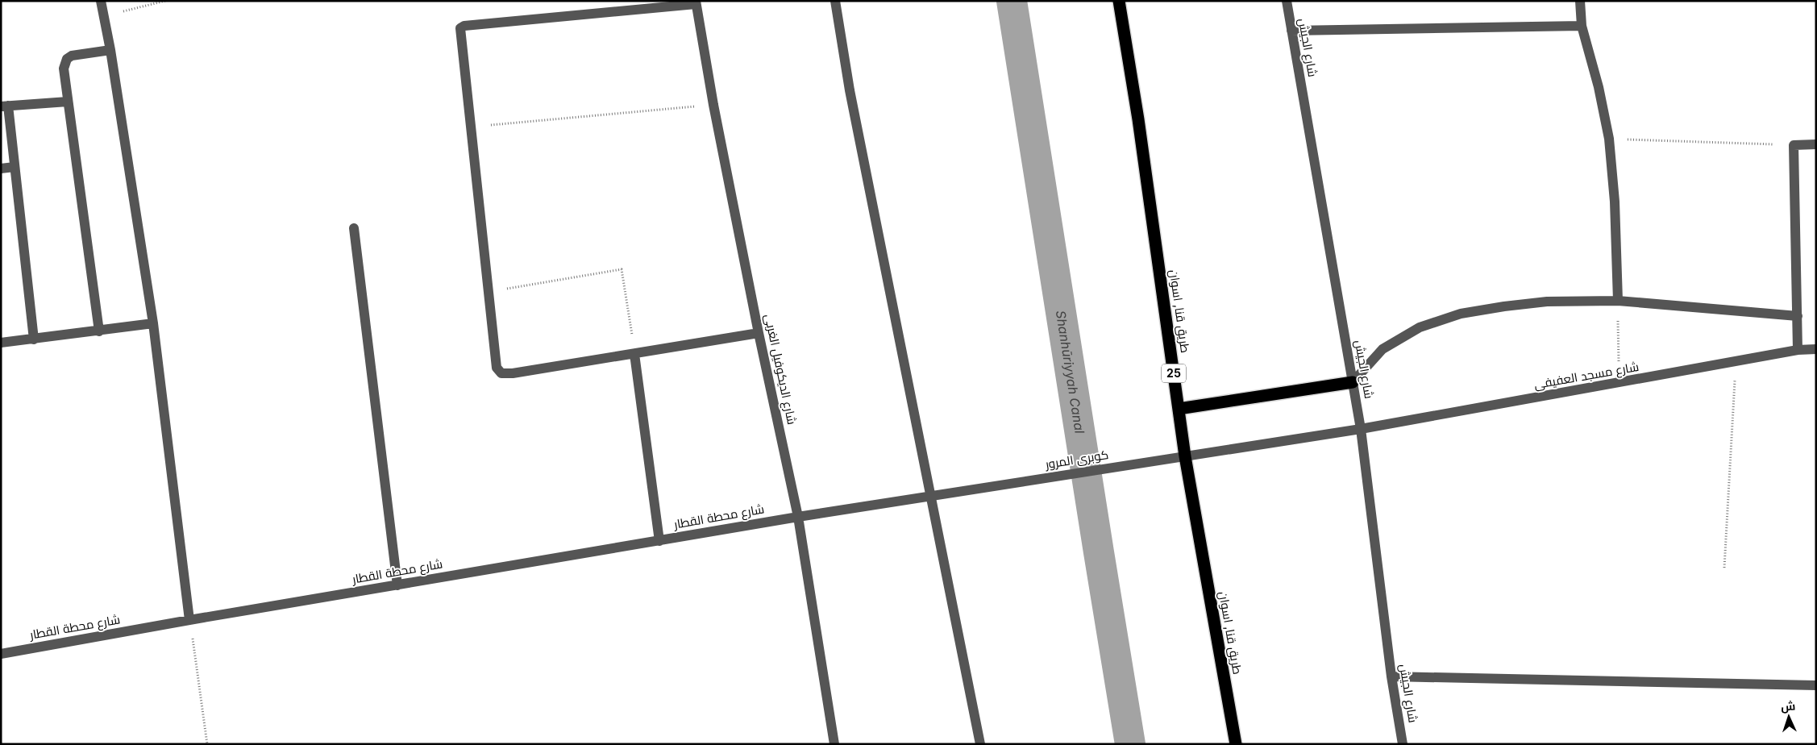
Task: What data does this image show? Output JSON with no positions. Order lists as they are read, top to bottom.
{
  "streets": {
    "highway": ["طريق قنا, اسوان", "25"],
    "street": [
      "شارع الجيش",
      "شارع الديكوفيل الغربى",
      "شارع مسجد العفيفى",
      "كوبرى المرور",
      "شارع محطة القطار"
    ]
  },
  "crossings": [
    ["شارع الجيش", "شارع مسجد العفيفى"],
    ["شارع الجيش", "كوبرى المرور"],
    ["طريق قنا, اسوان", "كوبرى المرور"],
    ["شارع الديكوفيل الغربى", "كوبرى المرور"],
    ["شارع الديكوفيل الغربى", "شارع محطة القطار"],
    ["شارع مسجد العفيفى", "كوبرى المرور"],
    ["كوبرى المرور", "شارع محطة القطار"]
  ],
  "water": ["Shanhūriyyah Canal"],
  "north": "top"
}
